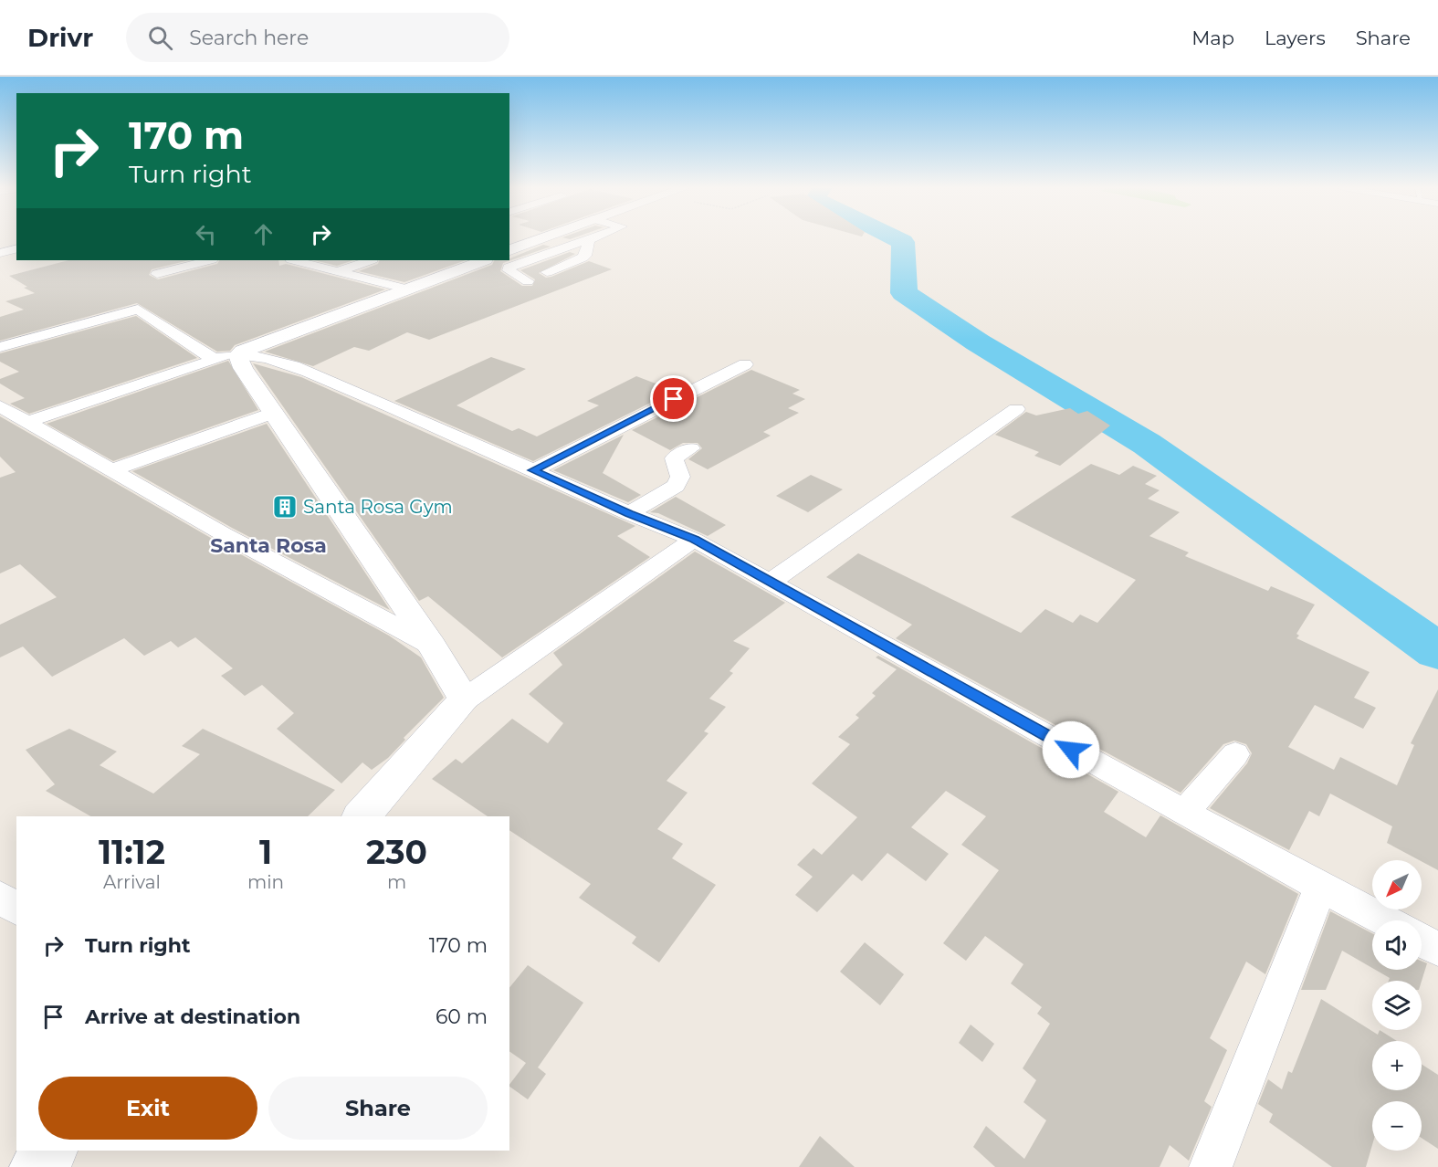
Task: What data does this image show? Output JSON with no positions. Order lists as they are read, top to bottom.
{
  "districts": ["Santa Rosa"],
  "places": {
    "building": ["Santa Rosa Gym"]
  },
  "north": "bottom left",
  "page": {
    "header": "Drivr",
    "search": "Search here",
    "nav": ["Map", "Layers", "Share"],
    "turn": ["170 m", "Turn right"],
    "eta": [
      "11:12",
      "Arrival",
      "1",
      "min",
      "230",
      "m"
    ],
    "map_buttons": ["+", "−"],
    "list": [
      {
        "name": "Turn right",
        "value": "170 m"
      },
      {
        "name": "Arrive at destination",
        "value": "60 m"
      }
    ],
    "buttons": ["Exit", "Share"]
  }
}
